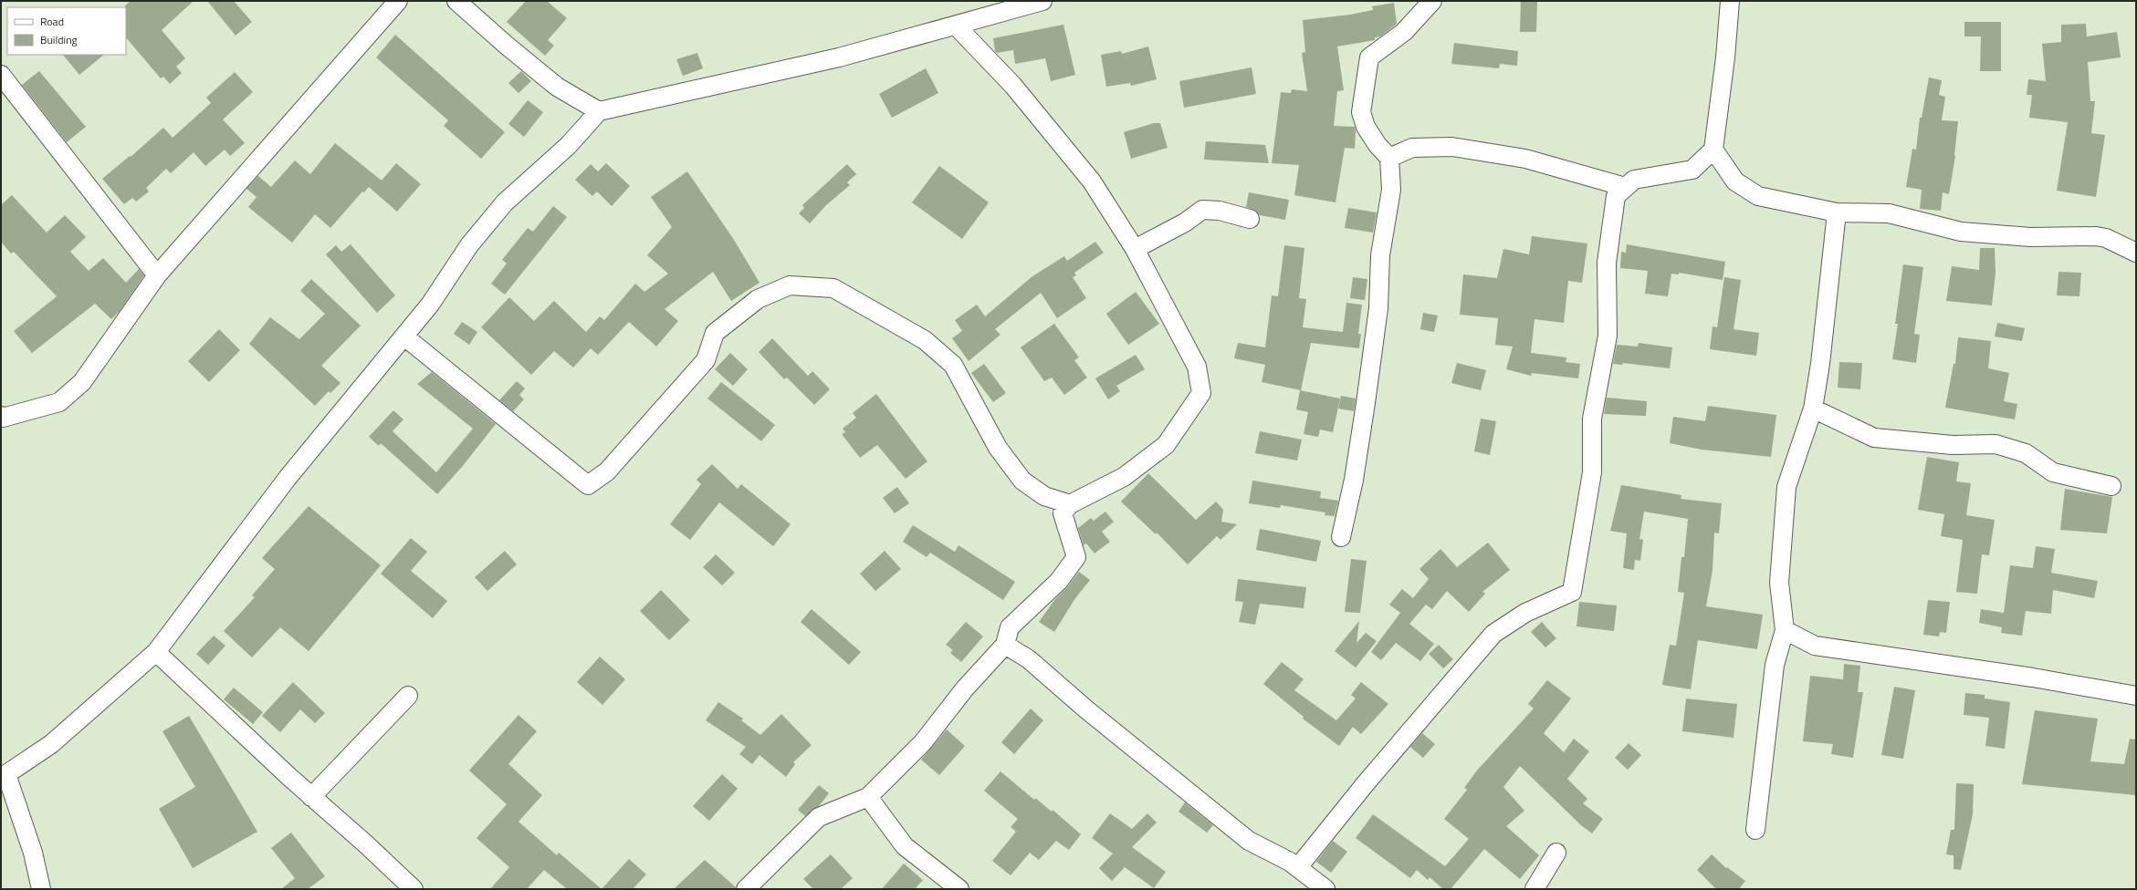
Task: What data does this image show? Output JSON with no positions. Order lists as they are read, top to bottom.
{
  "legend": ["Road", "Building"]
}
